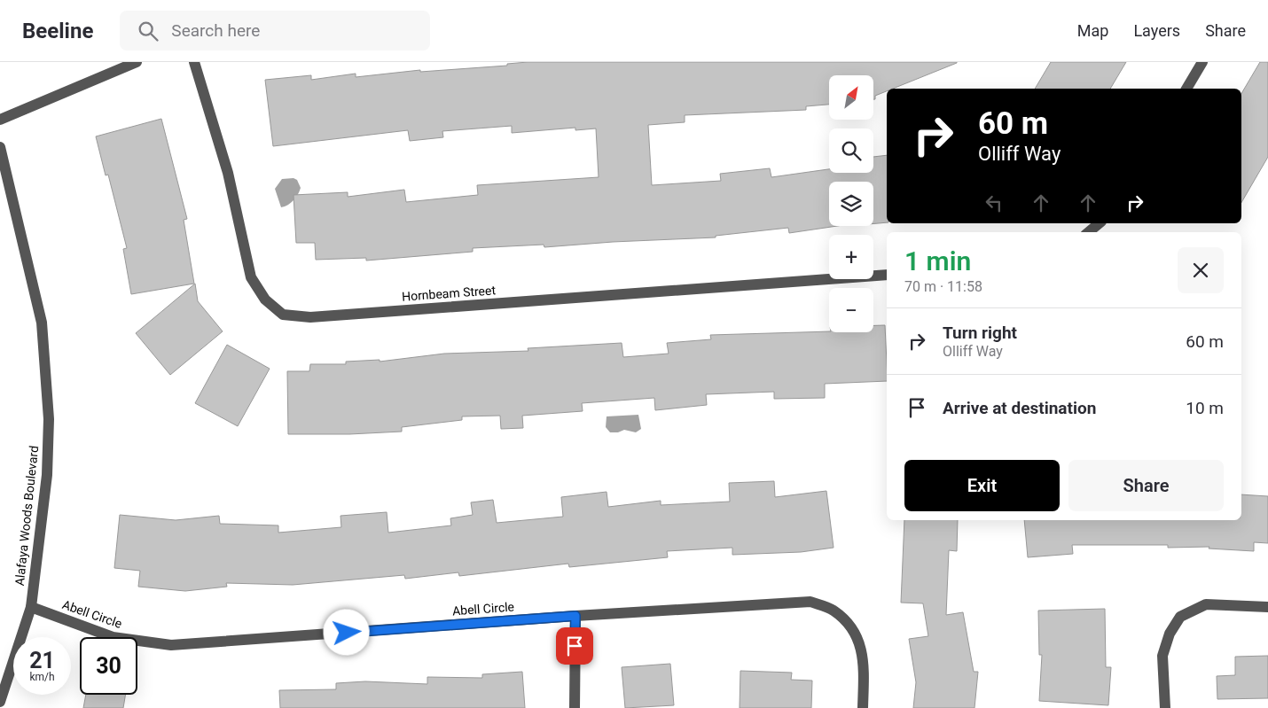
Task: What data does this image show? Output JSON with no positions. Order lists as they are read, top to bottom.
{
  "streets": {
    "street": ["Hornbeam Street", "Alafaya Woods Boulevard", "Abell Circle"]
  },
  "crossings": [
    ["Alafaya Woods Boulevard", "Abell Circle"]
  ],
  "north": "top right",
  "page": {
    "header": "Beeline",
    "search": "Search here",
    "nav": ["Map", "Layers", "Share"],
    "map_buttons": ["+", "−"],
    "turn": ["60 m", "Olliff Way"],
    "heading": ["1 min", "70 m · 11:58"],
    "list": [
      {
        "name": "Turn right",
        "note": "Olliff Way",
        "value": "60 m"
      },
      {
        "name": "Arrive at destination",
        "value": "10 m"
      }
    ],
    "buttons": ["Exit", "Share"],
    "speed": "21 km/h",
    "limit": "30"
  }
}
